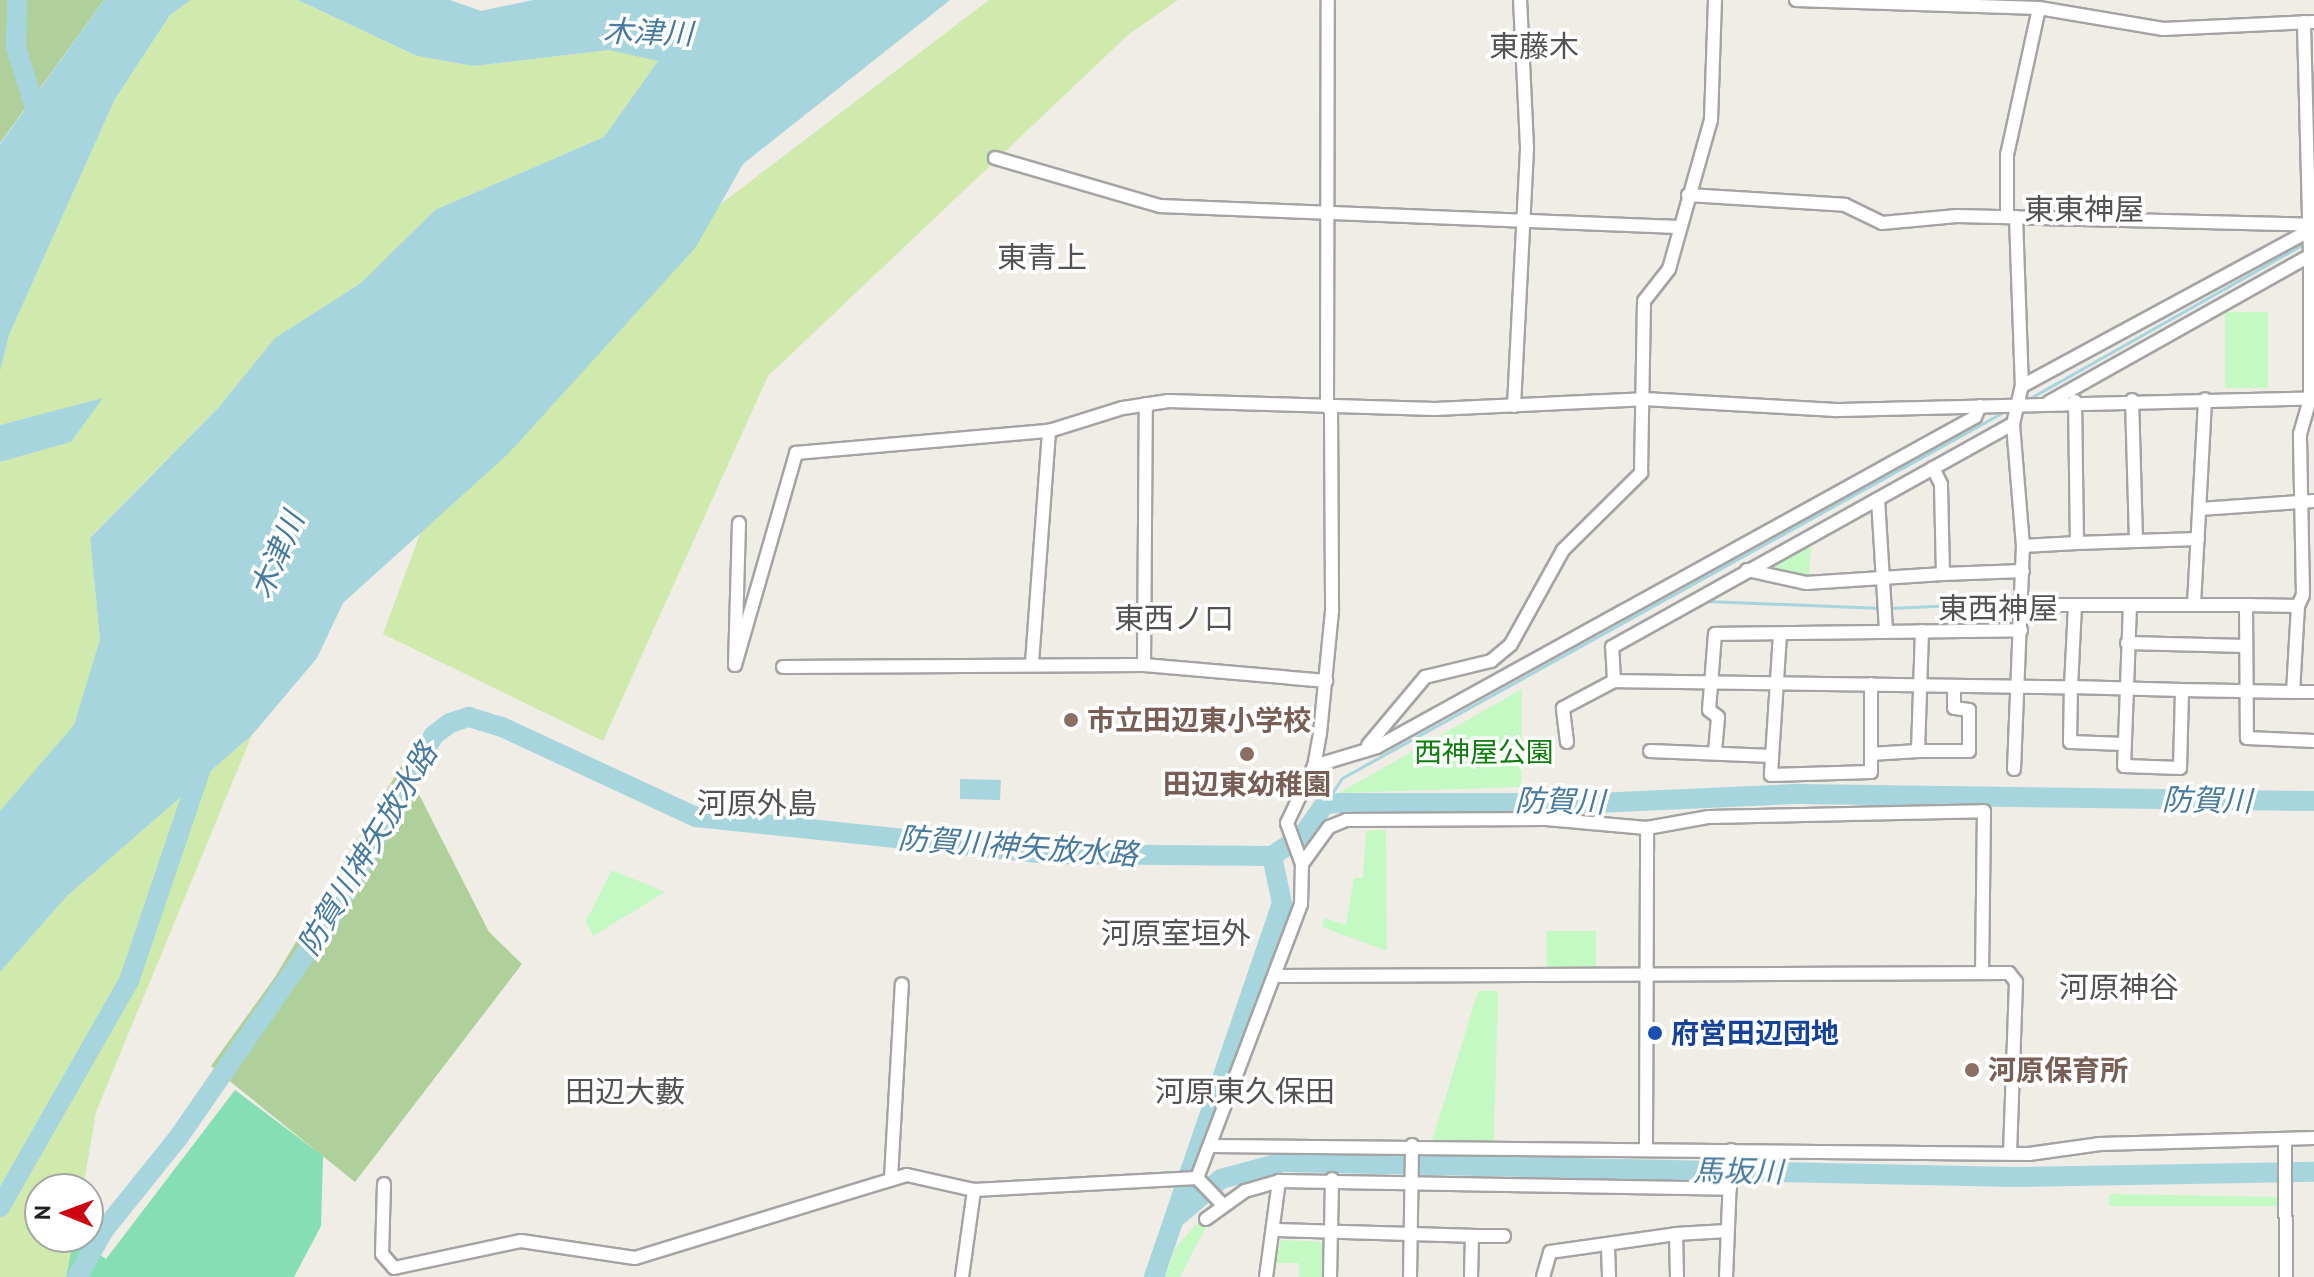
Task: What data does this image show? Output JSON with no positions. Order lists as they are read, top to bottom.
{
  "districts": [
    "東藤木",
    "東東神屋",
    "東青上",
    "東西神屋",
    "東西ノ口",
    "河原外島",
    "河原室垣外",
    "河原神谷",
    "田辺大藪",
    "河原東久保田"
  ],
  "water": [
    "木津川",
    "防賀川",
    "防賀川神矢放水路",
    "馬坂川"
  ],
  "parks": ["西神屋公園"],
  "places": [
    "市立田辺東小学校",
    "田辺東幼稚園",
    "府営田辺団地",
    "河原保育所"
  ],
  "north": "left"
}
